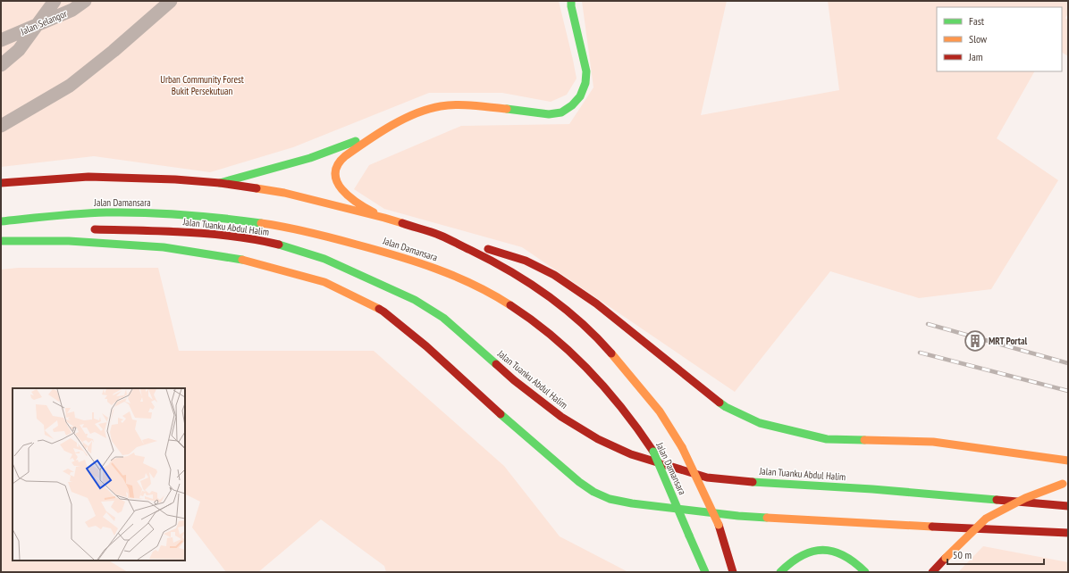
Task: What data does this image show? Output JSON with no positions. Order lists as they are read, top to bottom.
{
  "streets": {
    "main road": ["Jalan Damansara", "Jalan Tuanku Abdul Halim"],
    "street": ["Jalan Selangor"]
  },
  "parks": ["Urban Community Forest Bukit Persekutuan"],
  "places": {
    "building": ["MRT Portal"]
  },
  "legend": ["Fast", "Slow", "Jam"],
  "scale_bar": "50 m"
}
